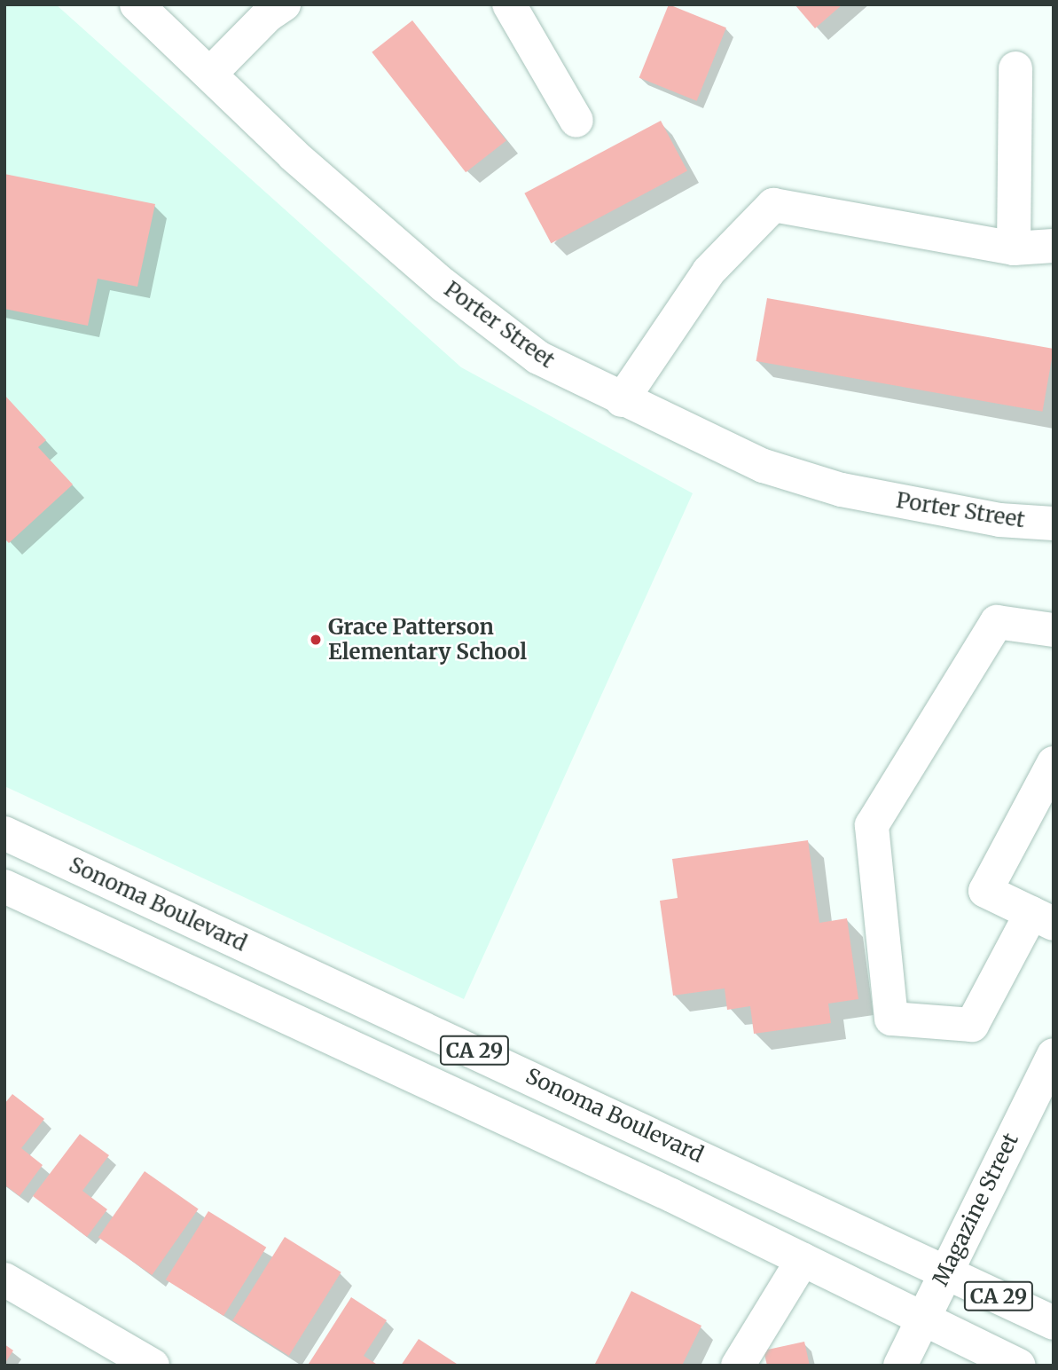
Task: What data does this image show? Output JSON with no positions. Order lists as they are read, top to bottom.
{
  "streets": {
    "main road": [
      "Porter Street",
      "Sonoma Boulevard",
      "CA 29",
      "Magazine Street"
    ]
  },
  "crossings": [
    ["Sonoma Boulevard", "Magazine Street"],
    ["CA 29", "Magazine Street"]
  ],
  "places": ["Grace Patterson Elementary School"]
}
